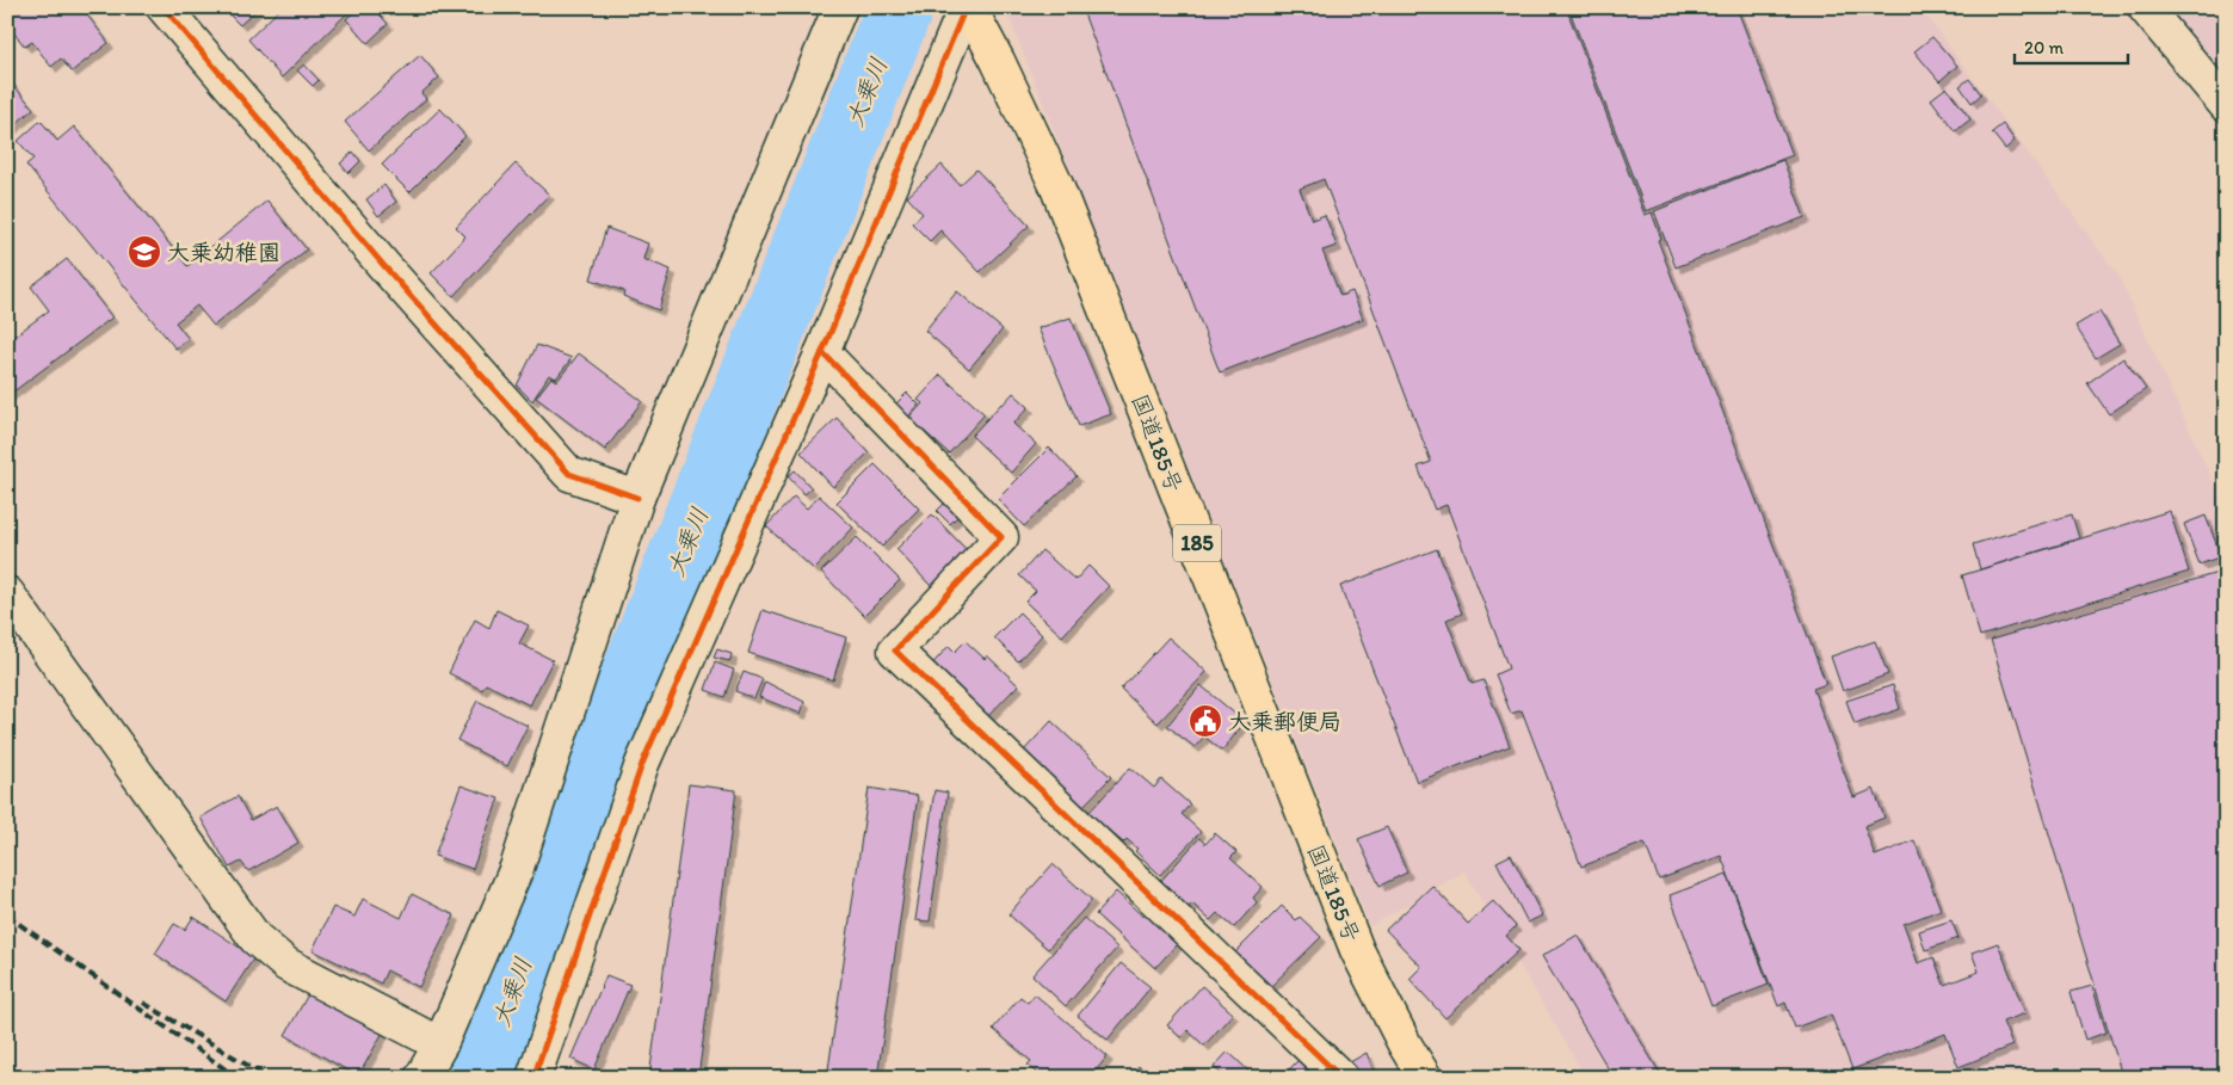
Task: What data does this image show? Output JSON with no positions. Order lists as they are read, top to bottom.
{
  "streets": {
    "highway": ["国道185号", "185"]
  },
  "water": ["大乗川"],
  "places": {
    "school or university": ["大乗幼稚園"],
    "public building": ["大乗郵便局"]
  },
  "scale_bar": "20 m"
}
